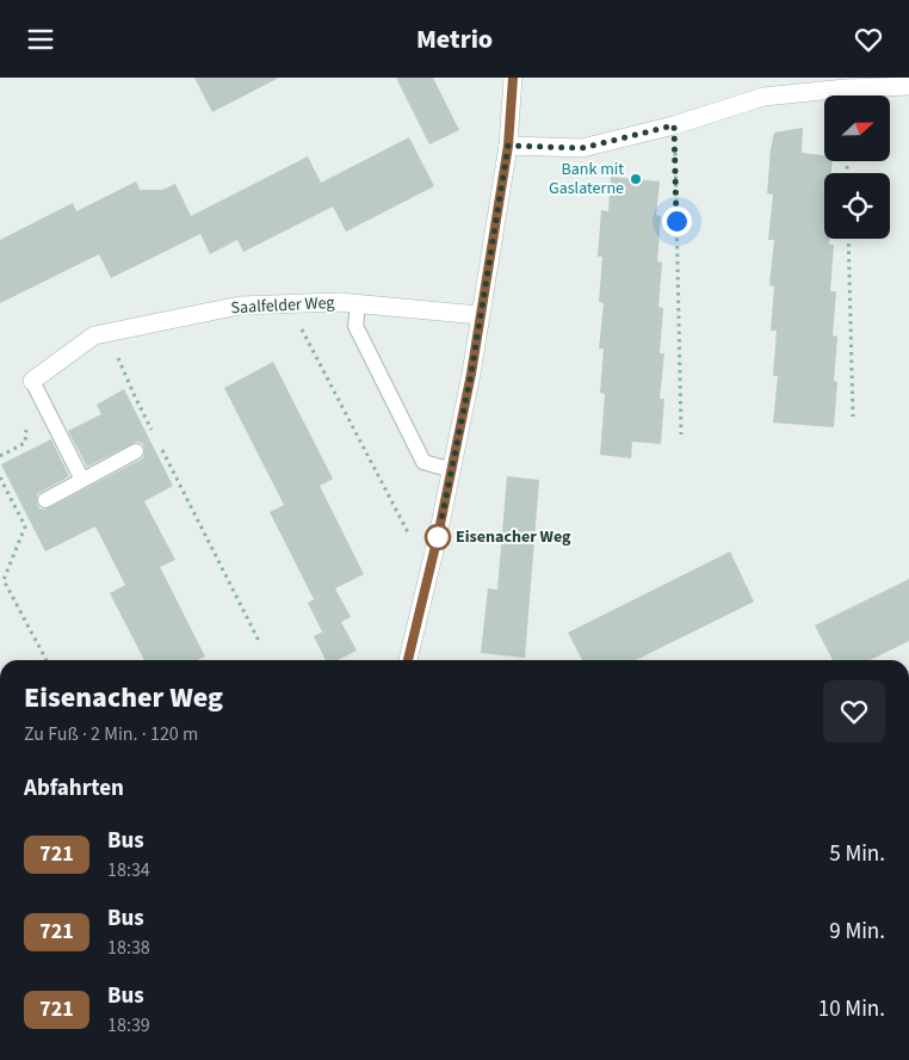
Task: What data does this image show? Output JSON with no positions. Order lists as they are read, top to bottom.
{
  "streets": {
    "street": ["Saalfelder Weg"]
  },
  "places": ["Bank mit Gaslaterne", "Eisenacher Weg"],
  "lines": ["bus line 721"],
  "north": "right",
  "page": {
    "header": "Metrio",
    "heading": [
      ["Eisenacher Weg", "Zu Fuß · 2 Min. · 120 m"],
      "Abfahrten"
    ],
    "list": [
      {
        "mark": "721",
        "name": "Bus",
        "note": "18:34",
        "value": "5 Min."
      },
      {
        "mark": "721",
        "name": "Bus",
        "note": "18:38",
        "value": "9 Min."
      },
      {
        "mark": "721",
        "name": "Bus",
        "note": "18:39",
        "value": "10 Min."
      }
    ]
  }
}
